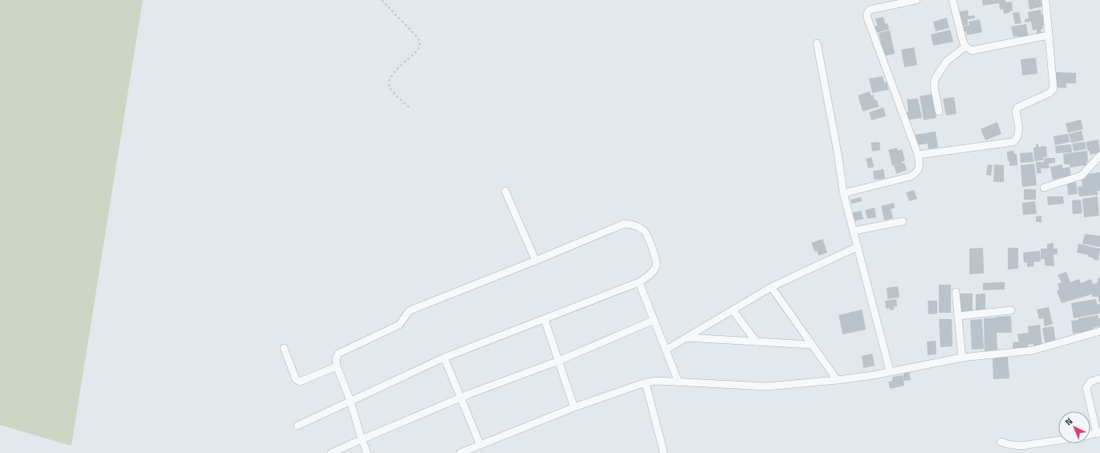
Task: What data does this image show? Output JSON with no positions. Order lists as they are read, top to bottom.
{
  "north": "top left"
}
